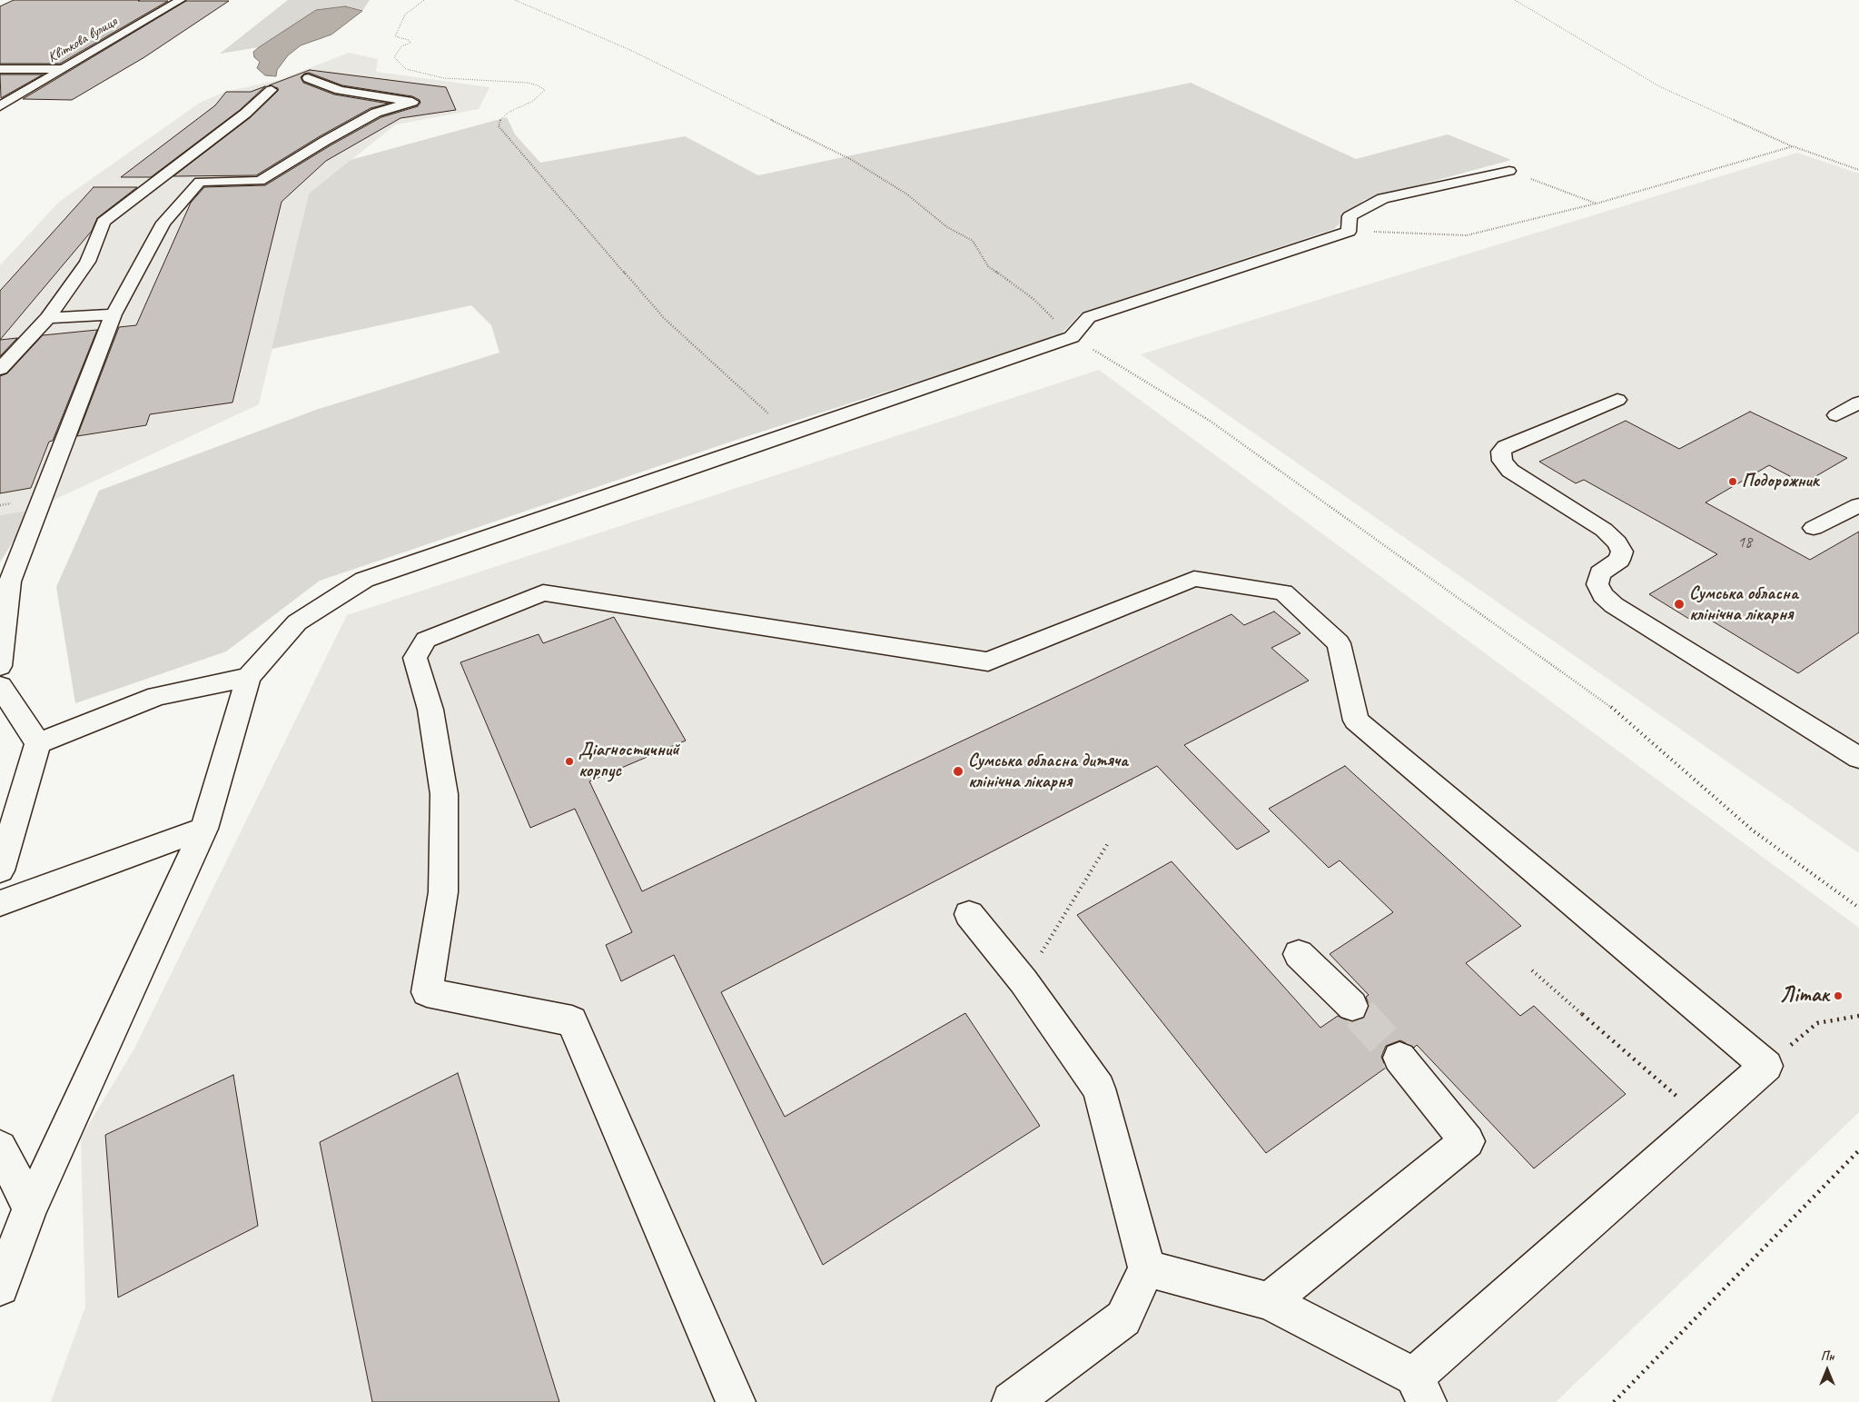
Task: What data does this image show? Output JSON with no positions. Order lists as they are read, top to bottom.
{
  "streets": {
    "street": ["Квіткова вулиця"]
  },
  "places": [
    "Подорожник",
    "Сумська обласна клінічна лікарня",
    "Діагностичний корпус",
    "Сумська обласна дитяча клінічна лікарня",
    "Літак"
  ],
  "house_numbers": ["18"],
  "north": "top"
}
